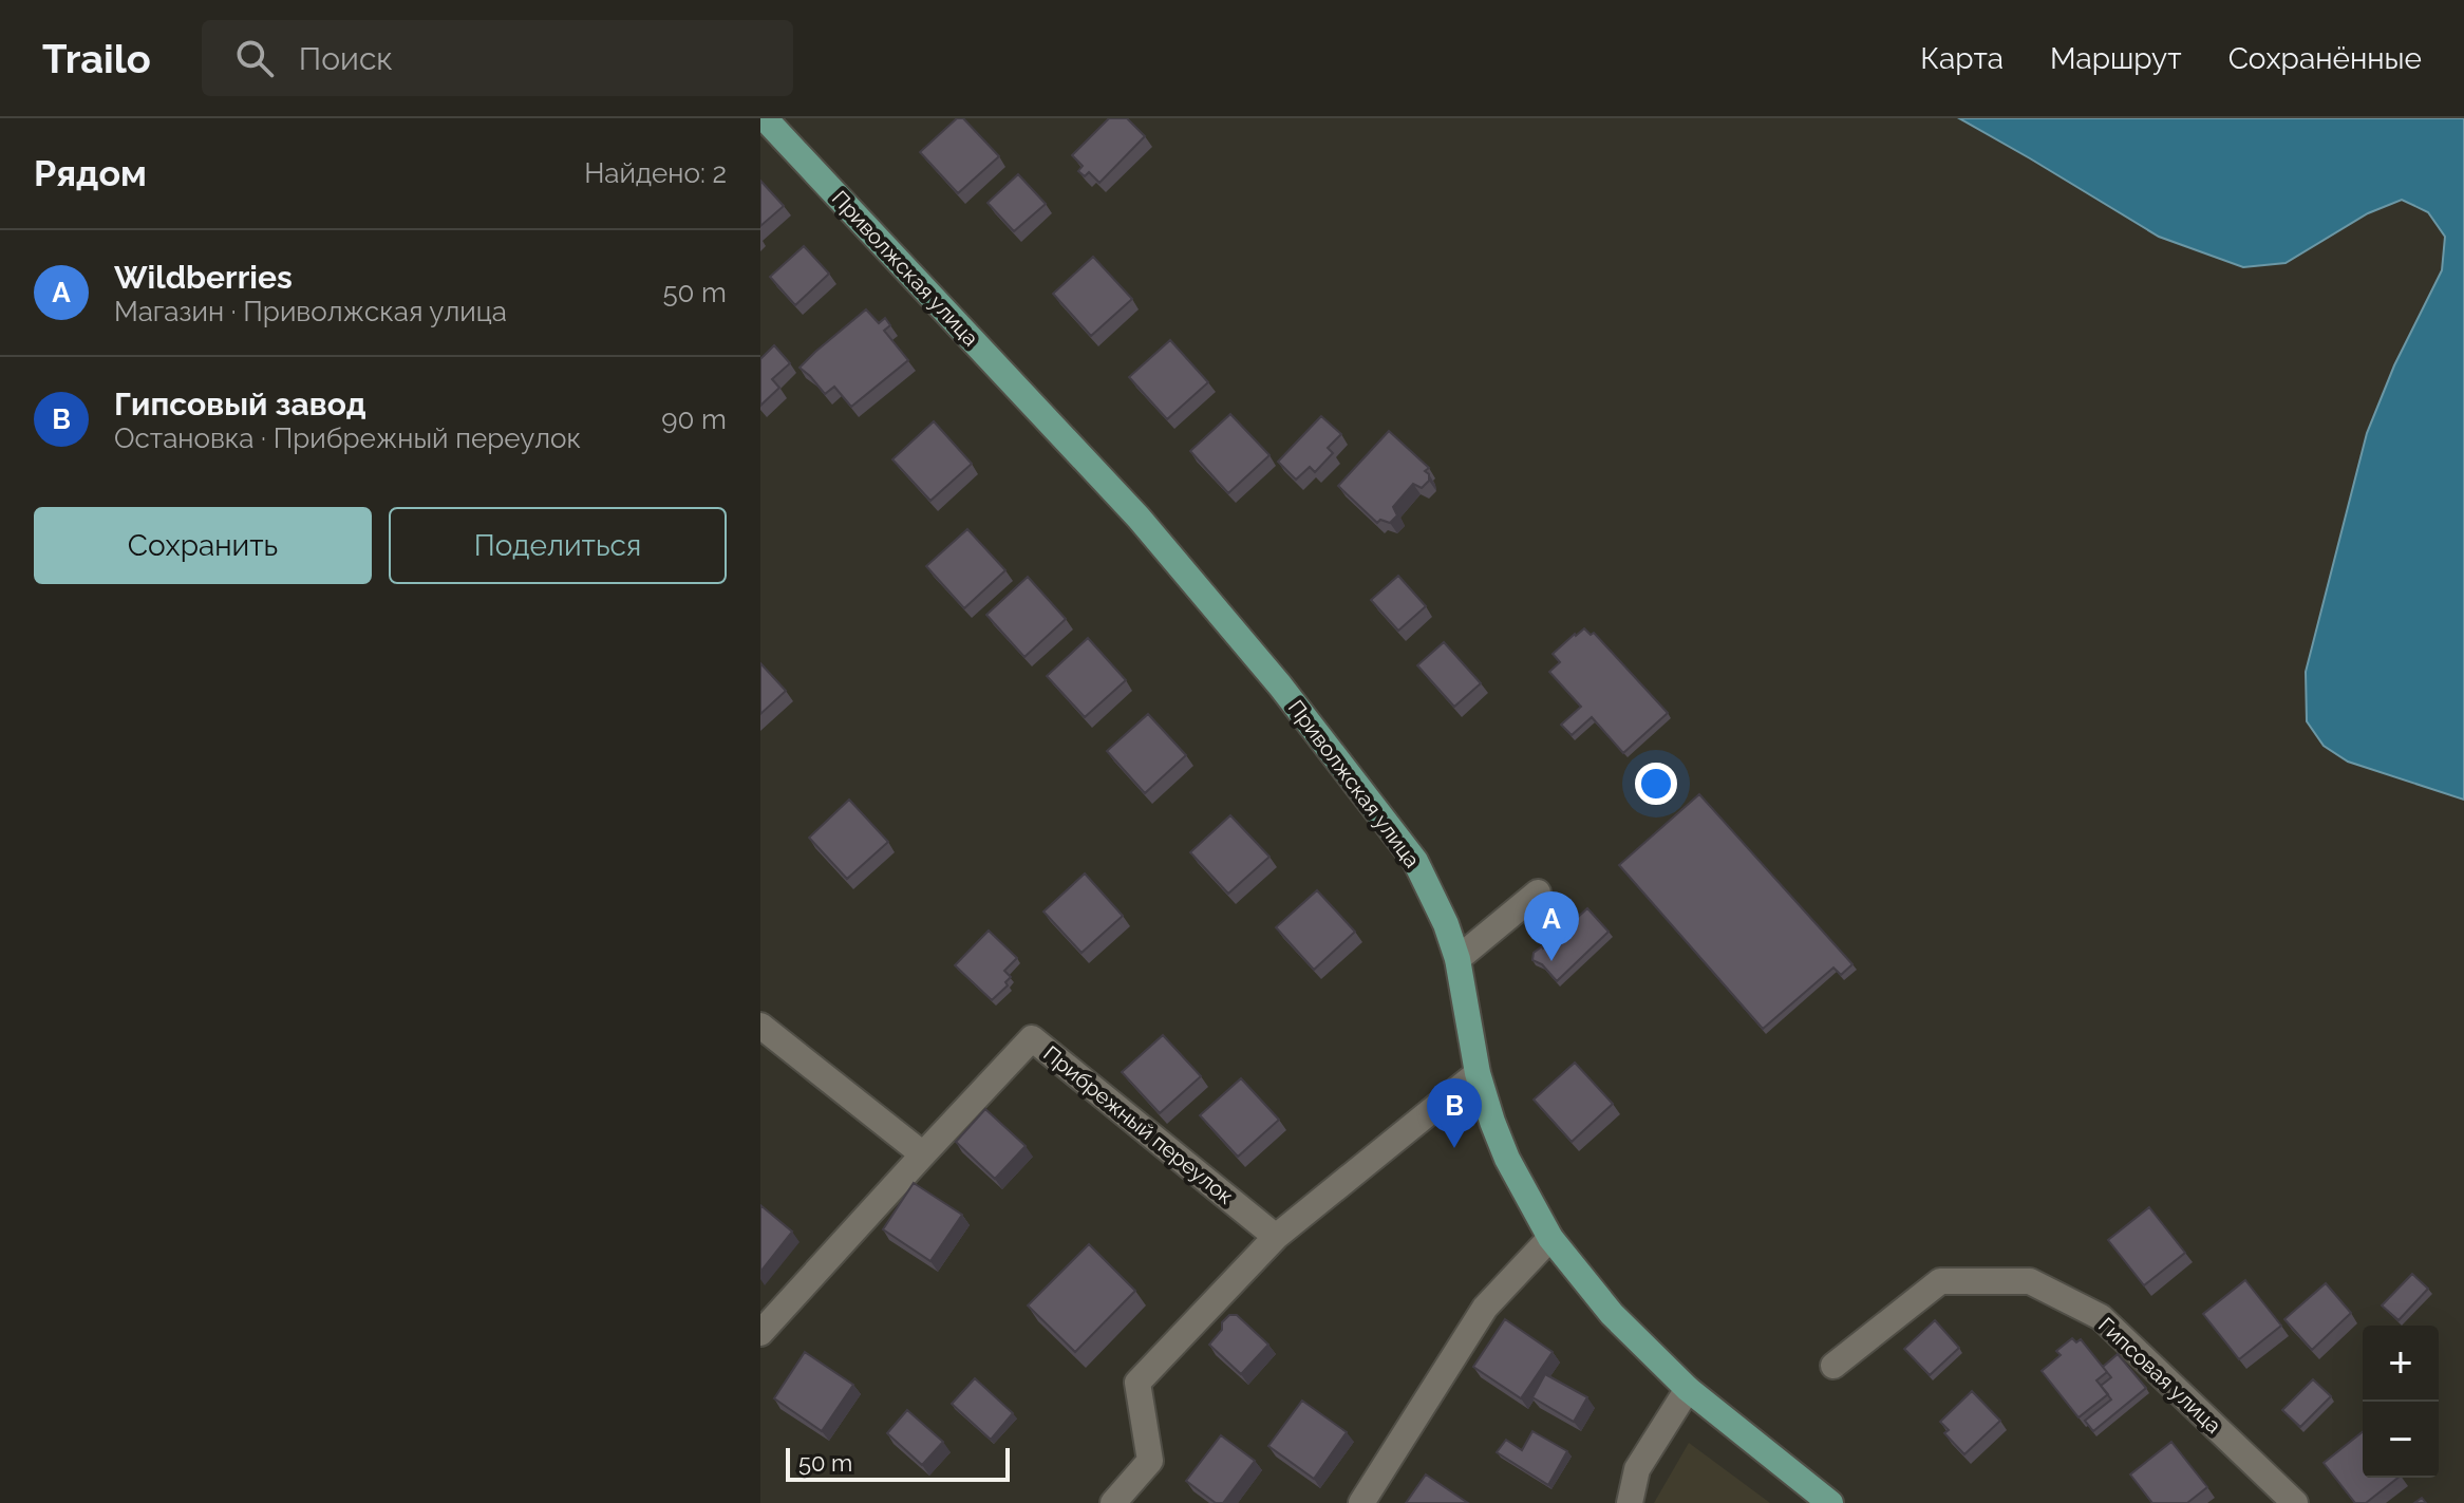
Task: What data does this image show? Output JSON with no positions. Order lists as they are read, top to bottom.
{
  "streets": {
    "main road": ["Приволжская улица"],
    "street": ["Прибрежный переулок", "Гипсовая улица"]
  },
  "scale_bar": "50 m",
  "page": {
    "header": "Trailo",
    "search": "Поиск",
    "nav": ["Карта", "Маршрут", "Сохранённые"],
    "heading": ["Рядом", "Найдено: 2"],
    "list": [
      {
        "mark": "A",
        "name": "Wildberries",
        "note": "Магазин · Приволжская улица",
        "value": "50 m"
      },
      {
        "mark": "B",
        "name": "Гипсовый завод",
        "note": "Остановка · Прибрежный переулок",
        "value": "90 m"
      }
    ],
    "buttons": ["Сохранить", "Поделиться"],
    "pins": ["A", "B"],
    "map_buttons": ["+", "−"],
    "scale": "50 m"
  }
}
